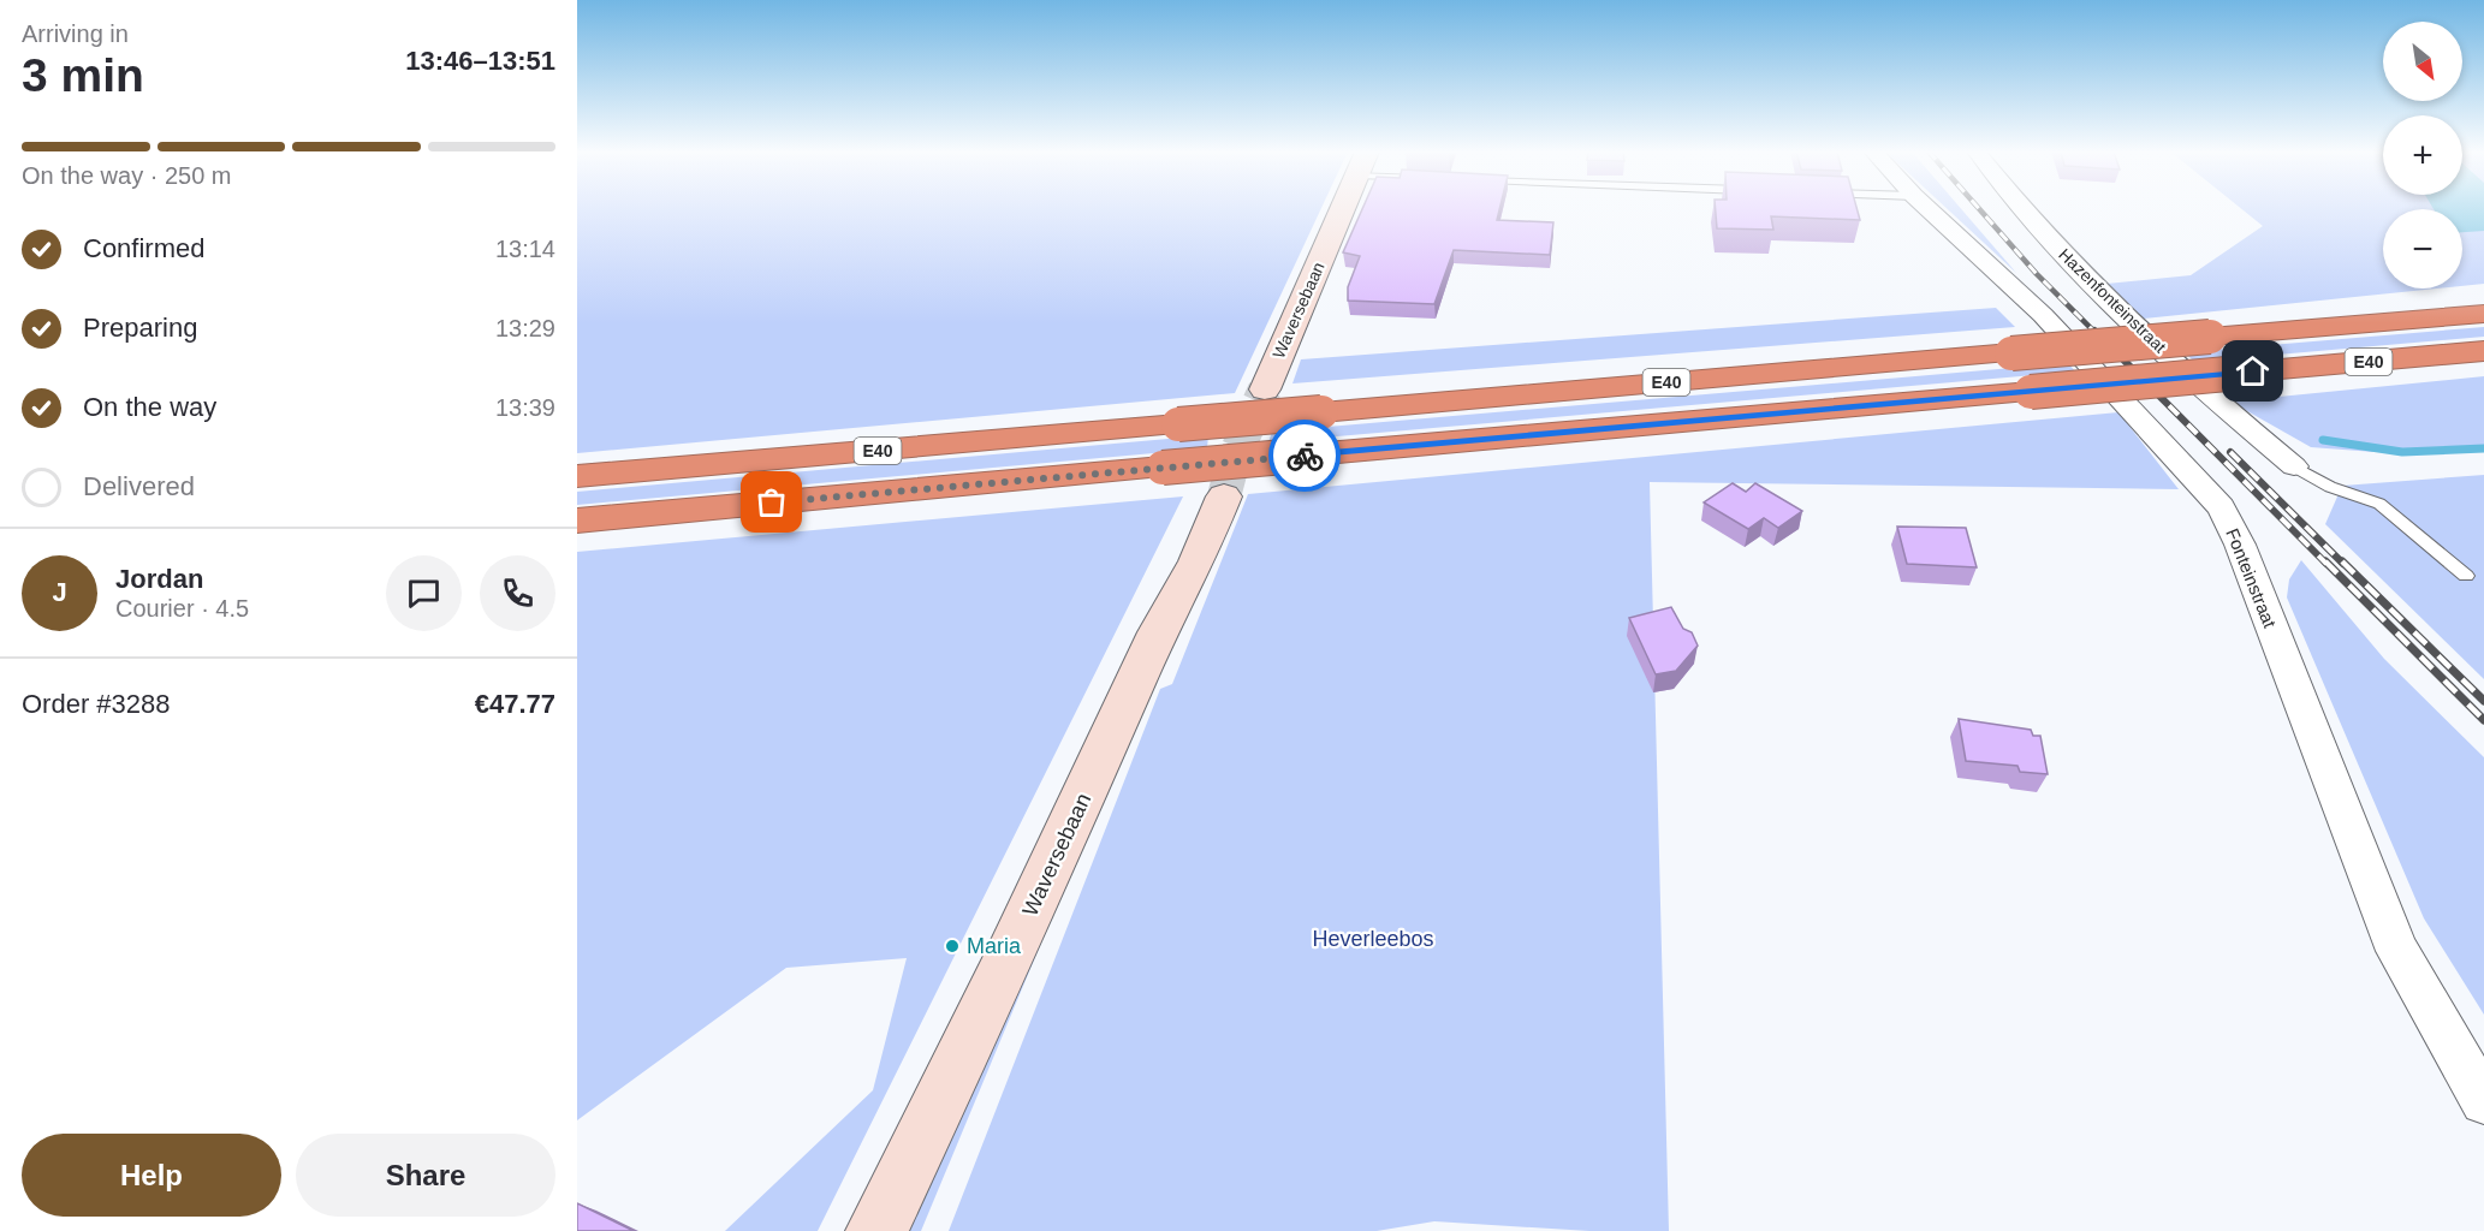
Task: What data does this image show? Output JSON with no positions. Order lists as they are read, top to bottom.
{
  "streets": {
    "highway": ["E40"],
    "street": ["Hazenfonteinstraat", "Waversebaan", "Fonteinstraat"]
  },
  "parks": ["Heverleebos"],
  "places": ["Maria"],
  "north": "bottom right",
  "page": {
    "heading": ["3 min", "Arriving in", "13:46–13:51"],
    "panel": [
      "Jordan",
      "Courier · 4.5",
      "Order #3288",
      "€47.77"
    ],
    "map_buttons": ["+", "−"],
    "bar": "On the way · 250 m",
    "list": [
      ["Confirmed", "13:14"],
      ["Preparing", "13:29"],
      ["On the way", "13:39"],
      "Delivered"
    ],
    "round": "J",
    "buttons": ["Help", "Share"]
  }
}
